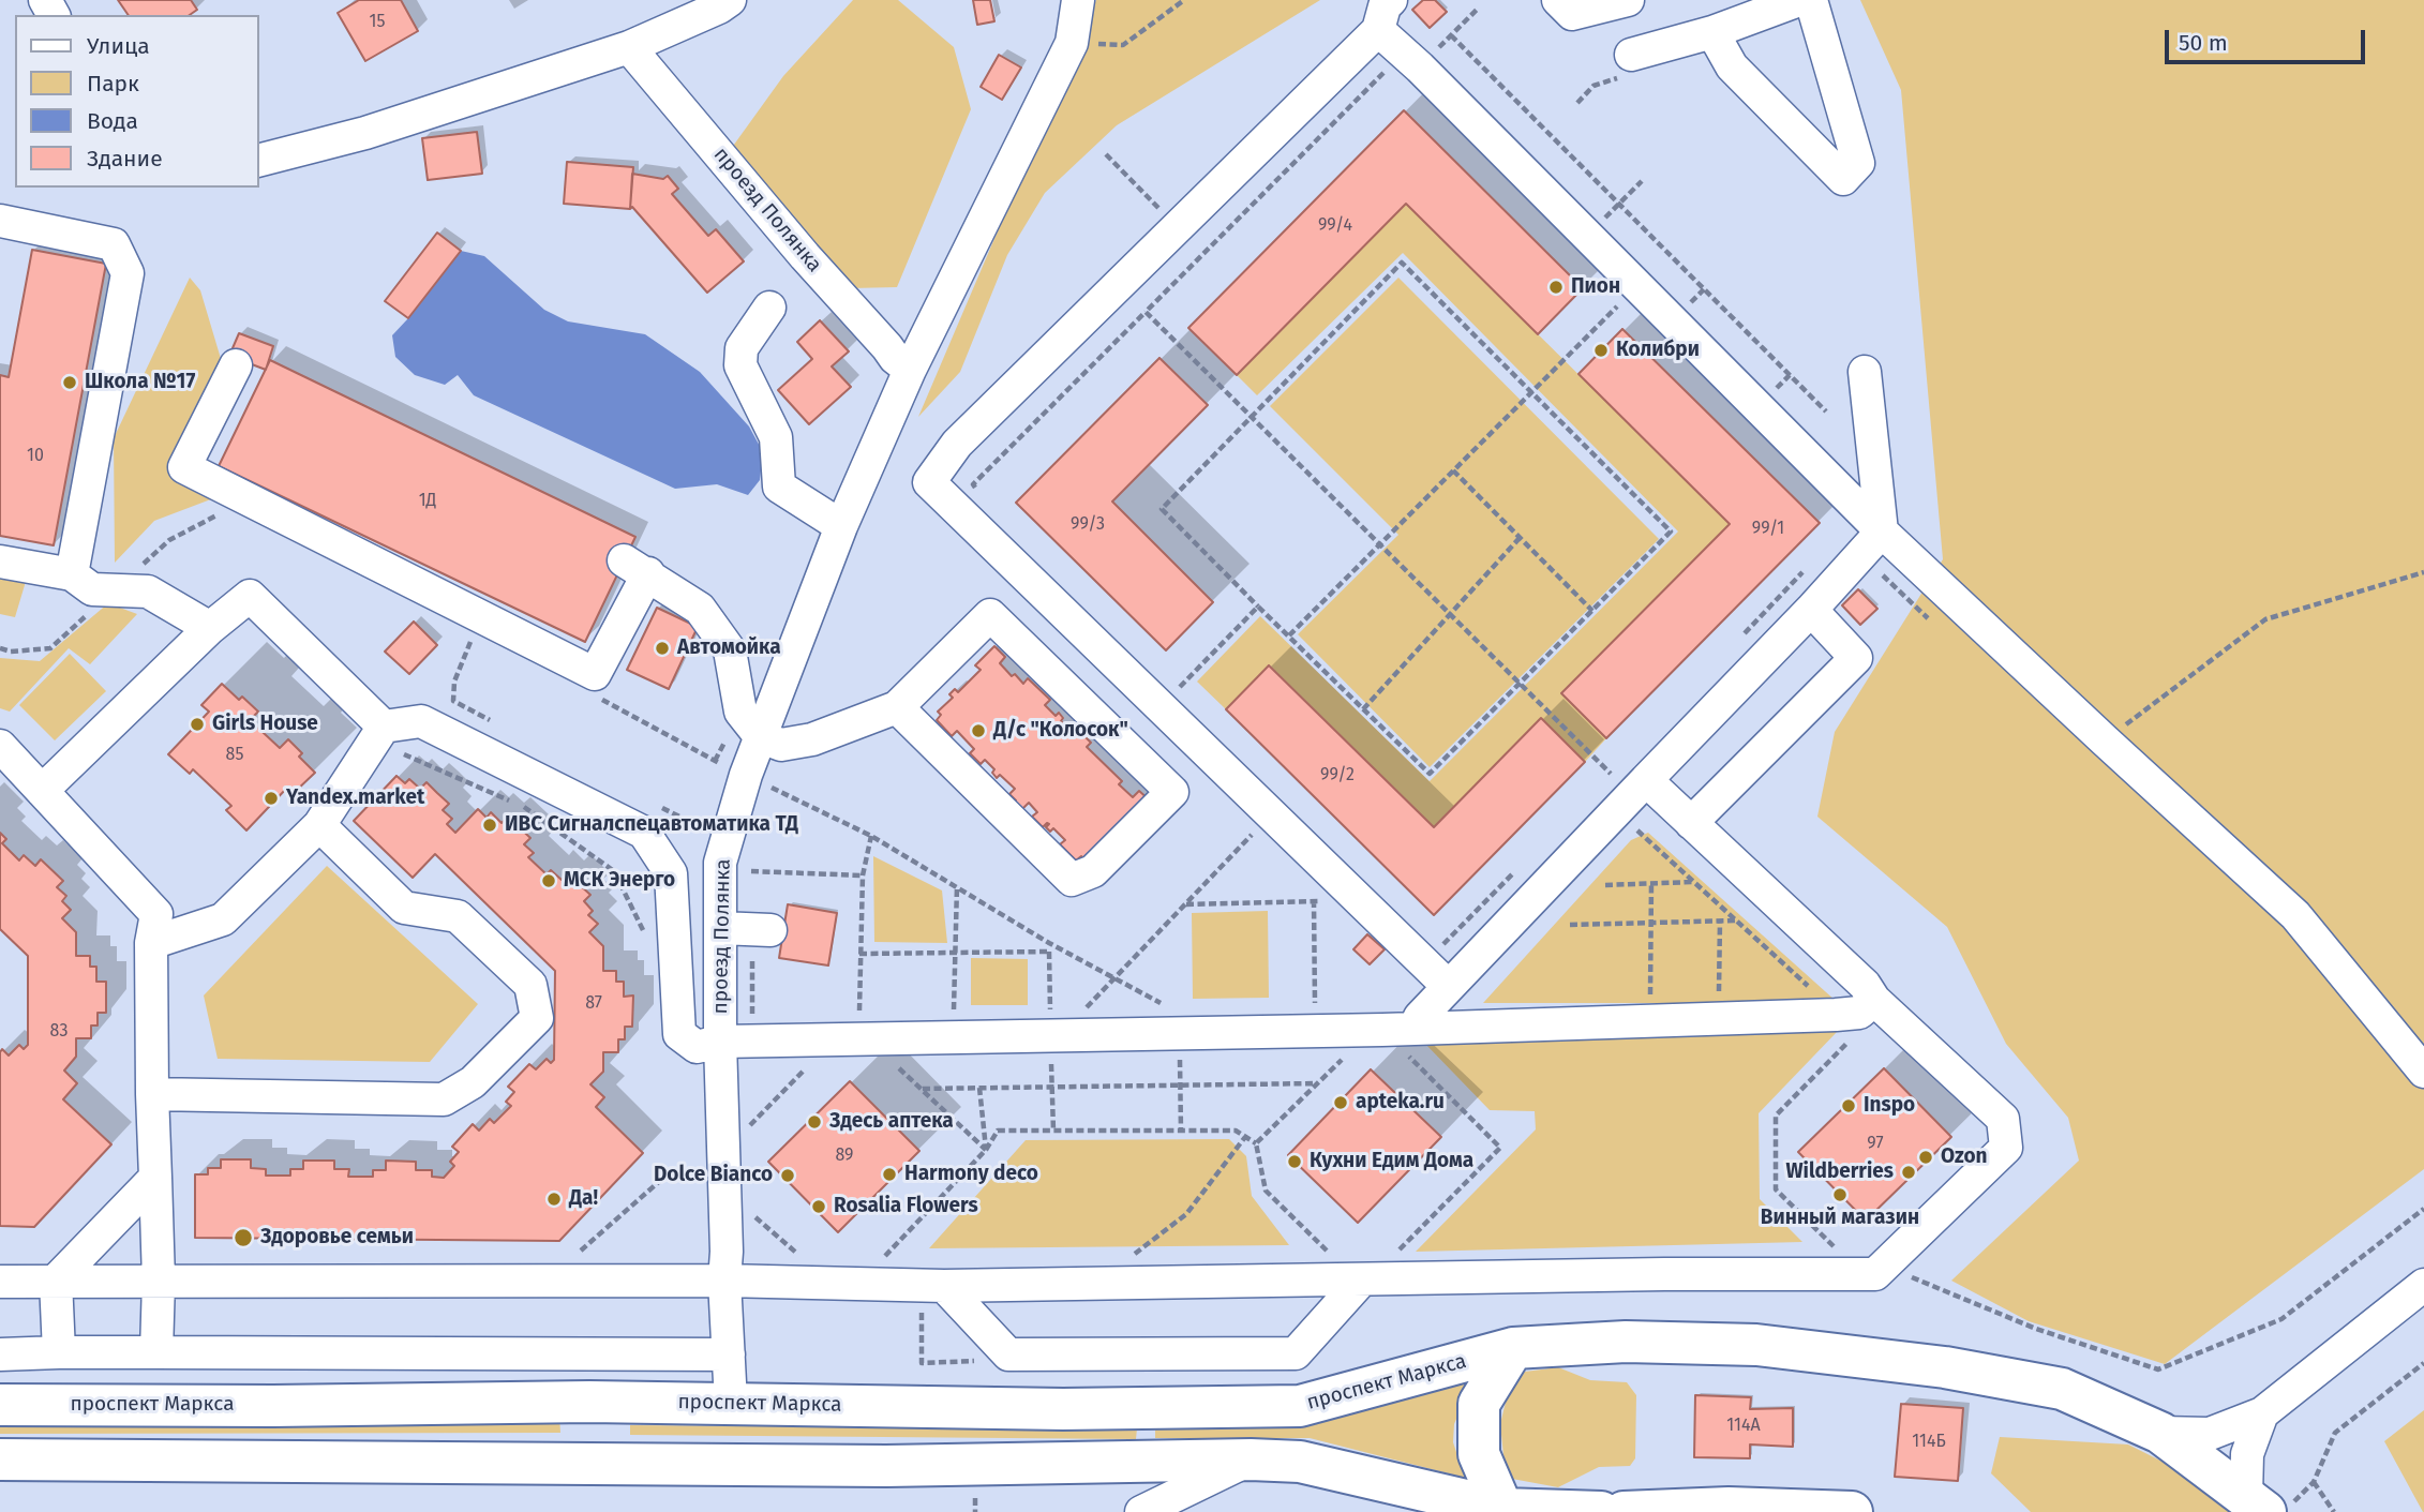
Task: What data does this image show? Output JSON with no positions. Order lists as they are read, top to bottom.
{
  "streets": {
    "main road": ["проспект Маркса"],
    "street": ["проезд Полянка"]
  },
  "crossings": [
    ["проезд Полянка", "проспект Маркса"]
  ],
  "places": [
    "Пион",
    "Колибри",
    "Школа №17",
    "Автомойка",
    "Girls House",
    "Д/с \"Колосок\"",
    "Yandex.market",
    "ИВС Сигналспецавтоматика ТД",
    "МСК Энерго",
    "apteka.ru",
    "Inspo",
    "Здесь аптека",
    "Ozon",
    "Кухни Едим Дома",
    "Wildberries",
    "Harmony deco",
    "Dolce Bianco",
    "Винный магазин",
    "Да!",
    "Rosalia Flowers",
    "Здоровье семьи"
  ],
  "house_numbers": [
    "15",
    "99/4",
    "10",
    "1Д",
    "99/3",
    "99/1",
    "85",
    "99/2",
    "87",
    "83",
    "97",
    "89",
    "114А",
    "114Б"
  ],
  "legend": [
    "Улица",
    "Парк",
    "Вода",
    "Здание"
  ],
  "scale_bar": "50 m"
}
